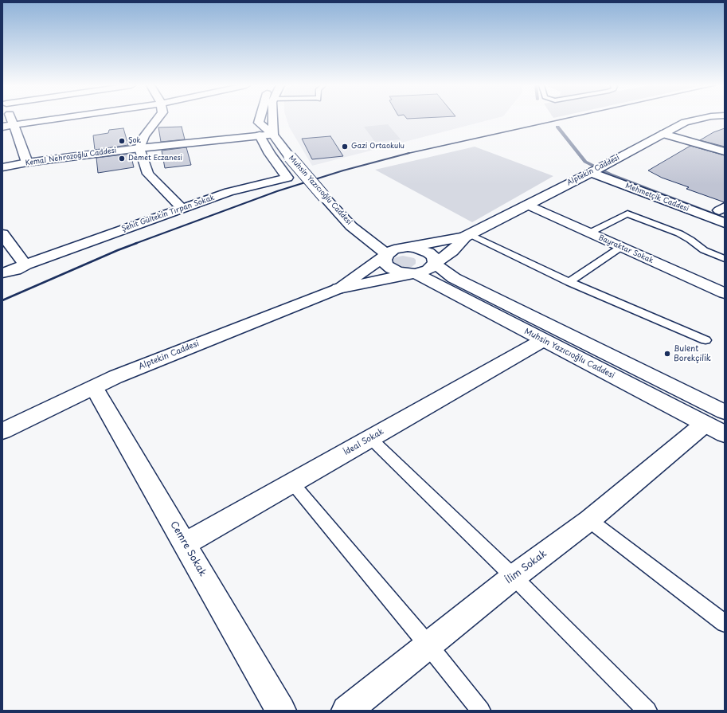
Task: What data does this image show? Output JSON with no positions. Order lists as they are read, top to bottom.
{
  "streets": {
    "street": [
      "Kemal Nehrozoğlu Caddesi",
      "Alptekin Caddesi",
      "Muhsin Yazıcıoğlu Caddesi",
      "Mehmetçik Caddesi",
      "Şehit Gültekin Tırpan Sokak",
      "Bayraktar Sokak",
      "İdeal Sokak",
      "Cemre Sokak",
      "İlim Sokak"
    ]
  },
  "crossings": [
    ["Kemal Nehrozoğlu Caddesi", "Muhsin Yazıcıoğlu Caddesi"],
    ["Kemal Nehrozoğlu Caddesi", "Şehit Gültekin Tırpan Sokak"],
    ["Alptekin Caddesi", "Mehmetçik Caddesi"],
    ["Alptekin Caddesi", "Bayraktar Sokak"],
    ["Alptekin Caddesi", "Cemre Sokak"],
    ["Muhsin Yazıcıoğlu Caddesi", "İdeal Sokak"],
    ["Muhsin Yazıcıoğlu Caddesi", "İlim Sokak"],
    ["İdeal Sokak", "Cemre Sokak"]
  ],
  "places": [
    "Şok",
    "Gazi Ortaokulu",
    "Demet Eczanesi",
    "Bulent Borekçilik"
  ]
}
